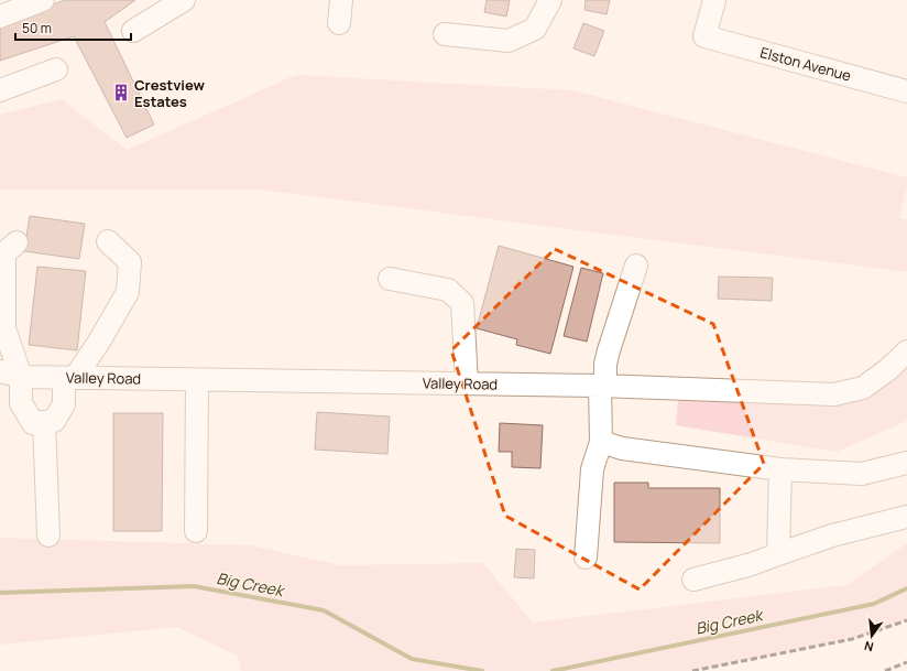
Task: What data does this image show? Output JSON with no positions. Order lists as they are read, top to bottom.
{
  "streets": {
    "street": ["Elston Avenue", "Valley Road"]
  },
  "water": ["Big Creek"],
  "places": {
    "building": ["Crestview Estates"]
  },
  "scale_bar": "50 m",
  "north": "bottom"
}
